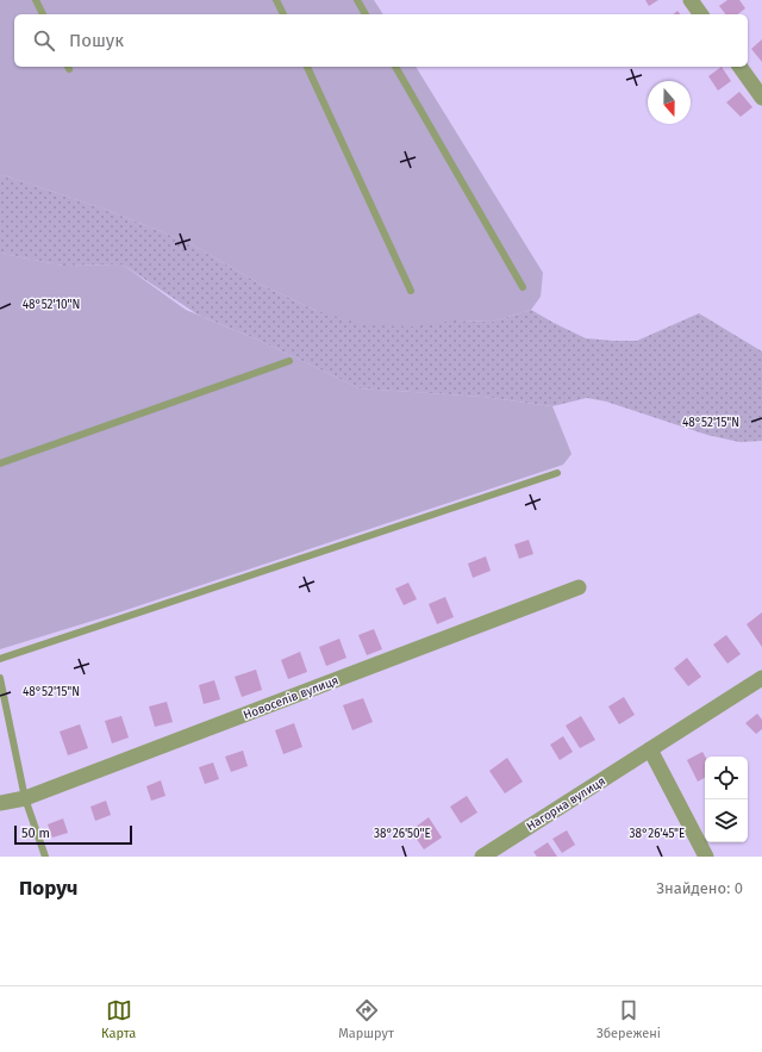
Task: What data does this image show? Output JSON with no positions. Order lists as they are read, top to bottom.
{
  "streets": {
    "street": ["Новоселів вулиця", "Нагорна вулиця"]
  },
  "scale_bar": "50 m",
  "north": "bottom",
  "page": {
    "search": "Пошук",
    "scale": "50 m",
    "heading": ["Поруч", "Знайдено: 0"],
    "nav": ["Карта", "Маршрут", "Збережені"]
  },
  "coordinates": [
    "48°52'10\"N",
    "48°52'15\"N",
    "38°26'50\"E",
    "38°26'45\"E"
  ]
}
